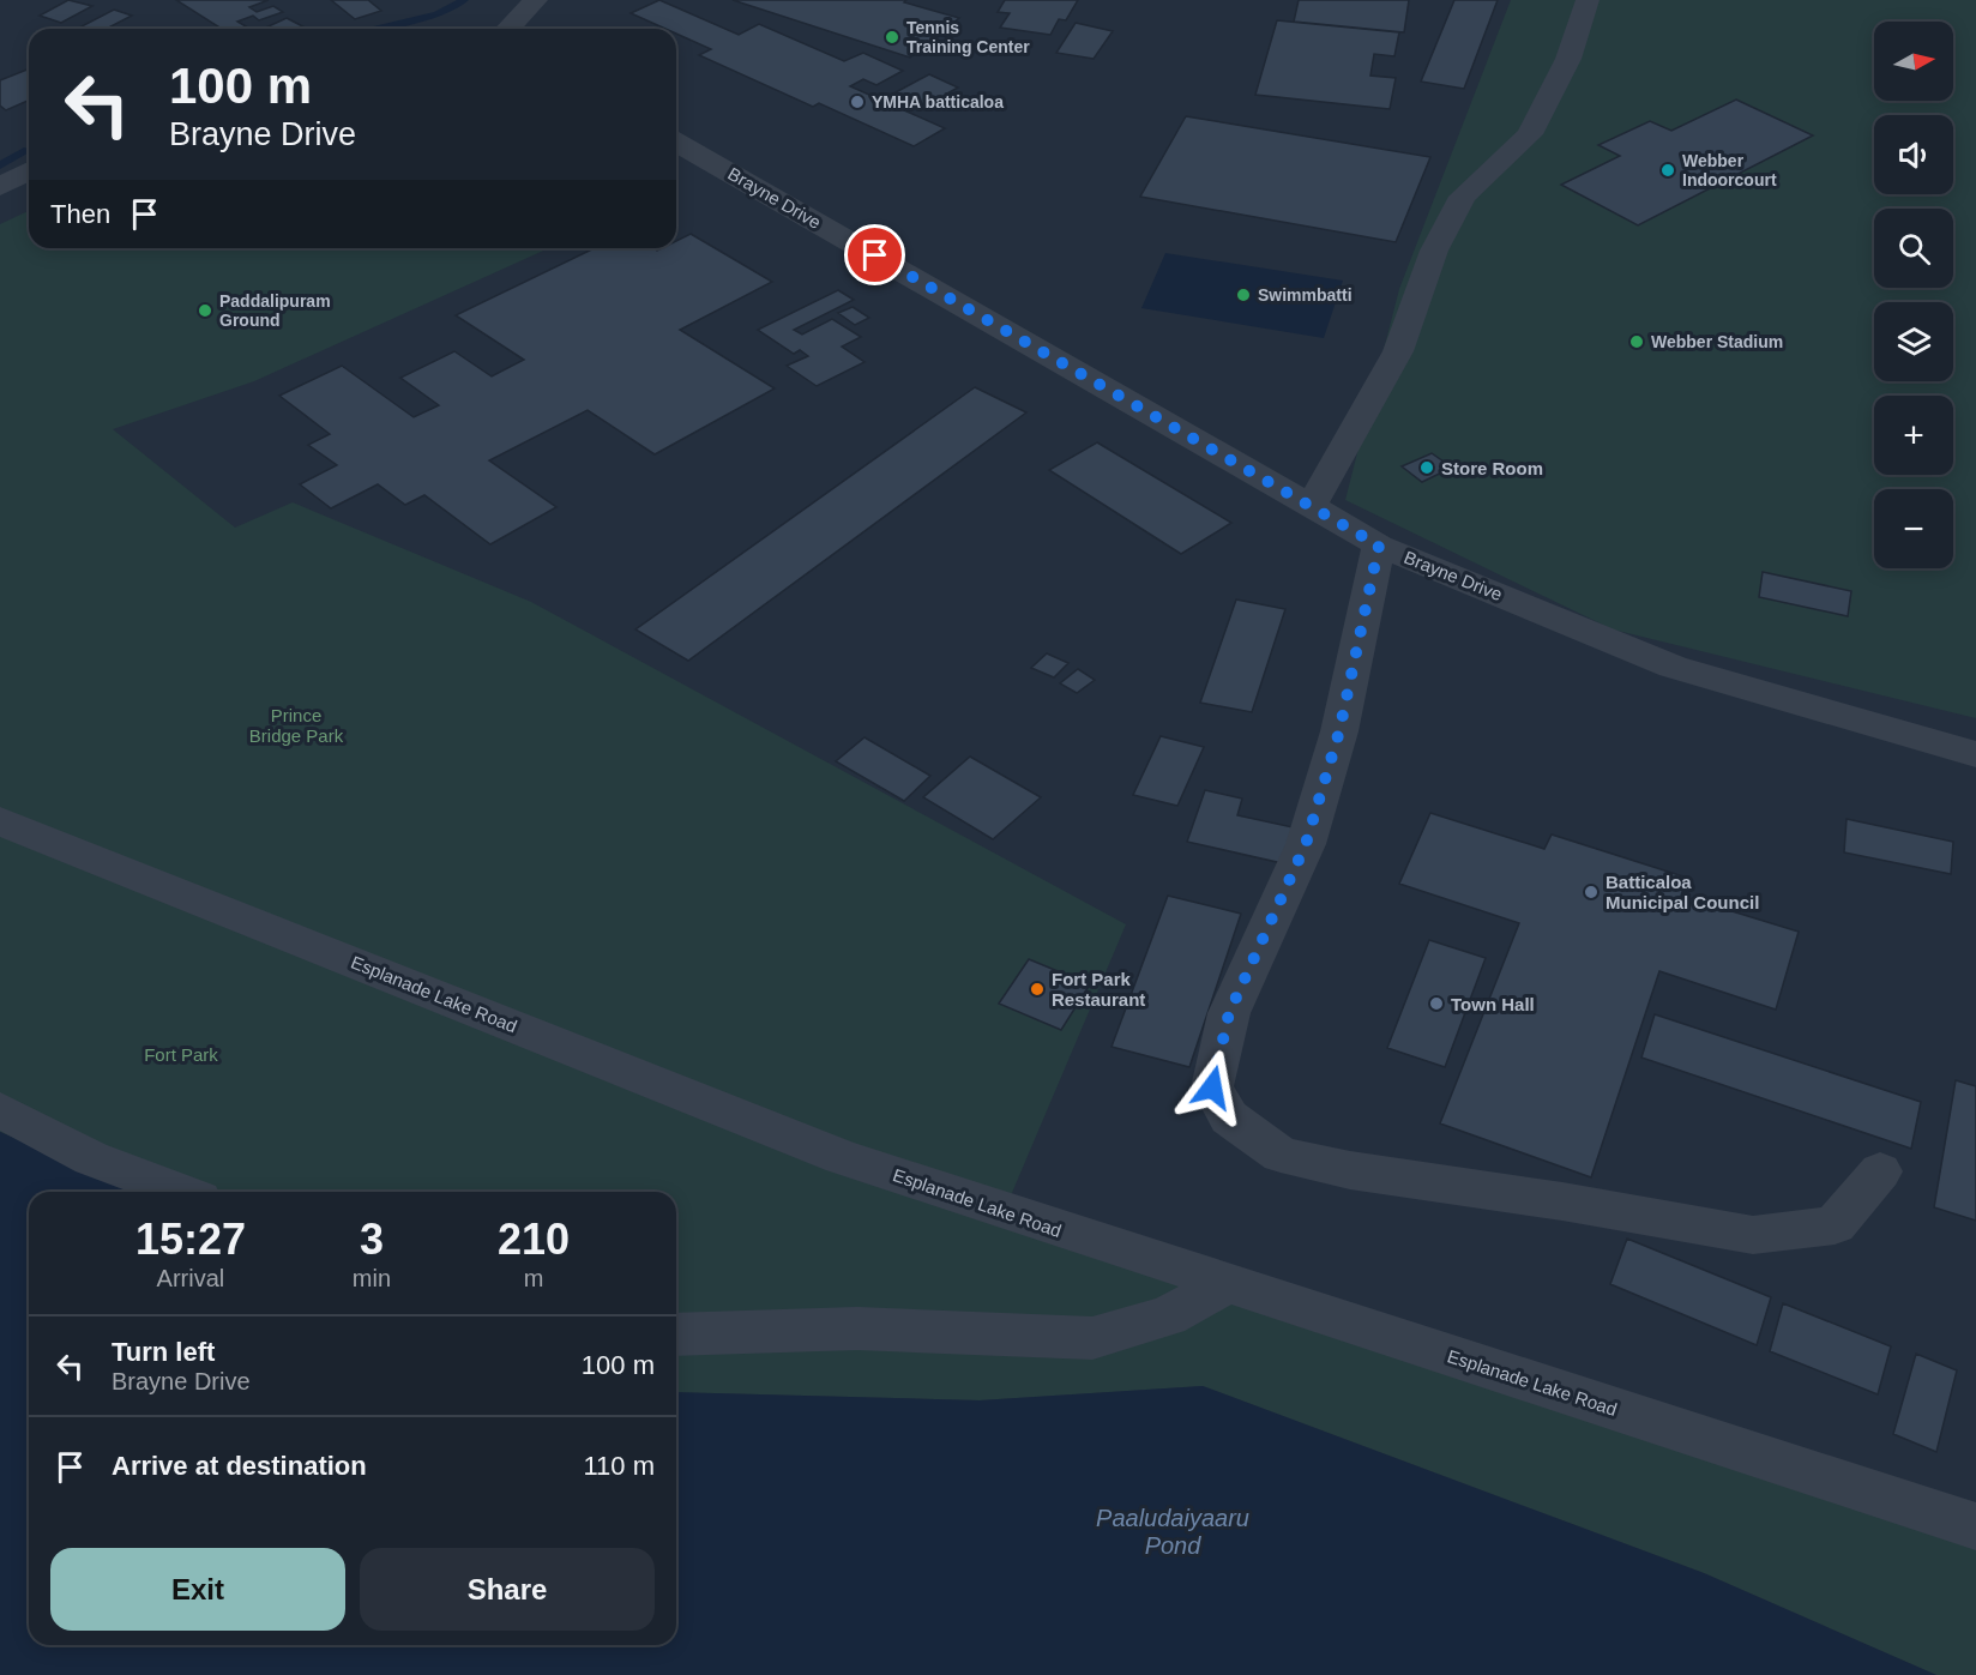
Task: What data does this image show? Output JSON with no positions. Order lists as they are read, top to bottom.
{
  "streets": {
    "street": ["Brayne Drive", "Esplanade Lake Road"]
  },
  "water": ["Paaludaiyaaru Pond"],
  "parks": ["Prince Bridge Park", "Fort Park"],
  "places": [
    "Tennis Training Center",
    "YMHA batticaloa",
    "Webber Indoorcourt",
    "Swimmbatti",
    "Paddalipuram Ground",
    "Webber Stadium",
    "Store Room",
    "Batticaloa Municipal Council",
    "Fort Park Restaurant",
    "Town Hall"
  ],
  "north": "right",
  "page": {
    "map_buttons": ["+", "−"],
    "turn": ["100 m", "Brayne Drive"],
    "then": "Then",
    "eta": [
      "15:27",
      "Arrival",
      "3",
      "min",
      "210",
      "m"
    ],
    "list": [
      {
        "name": "Turn left",
        "note": "Brayne Drive",
        "value": "100 m"
      },
      {
        "name": "Arrive at destination",
        "value": "110 m"
      }
    ],
    "buttons": ["Exit", "Share"]
  }
}
